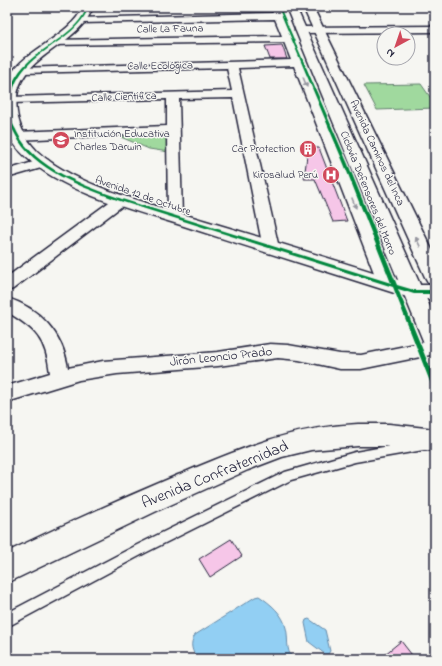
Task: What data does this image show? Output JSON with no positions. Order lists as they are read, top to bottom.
{
  "streets": {
    "main road": ["Avenida Caminos del Inca", "Avenida 12 de Octubre", "Avenida Confraternidad"],
    "street": [
      "Calle La Fauna",
      "Calle Ecológica",
      "Calle Científica",
      "Jirón Leoncio Prado"
    ],
    "cycle path": ["Ciclovía Defensores del Morro"]
  },
  "crossings": [
    ["Calle La Fauna", "Avenida Caminos del Inca"],
    ["Calle La Fauna", "Avenida 12 de Octubre"],
    ["Calle Ecológica", "Avenida 12 de Octubre"],
    ["Calle Científica", "Avenida 12 de Octubre"],
    ["Avenida Caminos del Inca", "Avenida 12 de Octubre"]
  ],
  "places": {
    "school or university": ["Institución Educativa Charles Darwin"],
    "building": ["Car Protection"],
    "hospital": ["Kirosalud Perú"]
  },
  "north": "bottom left"
}
